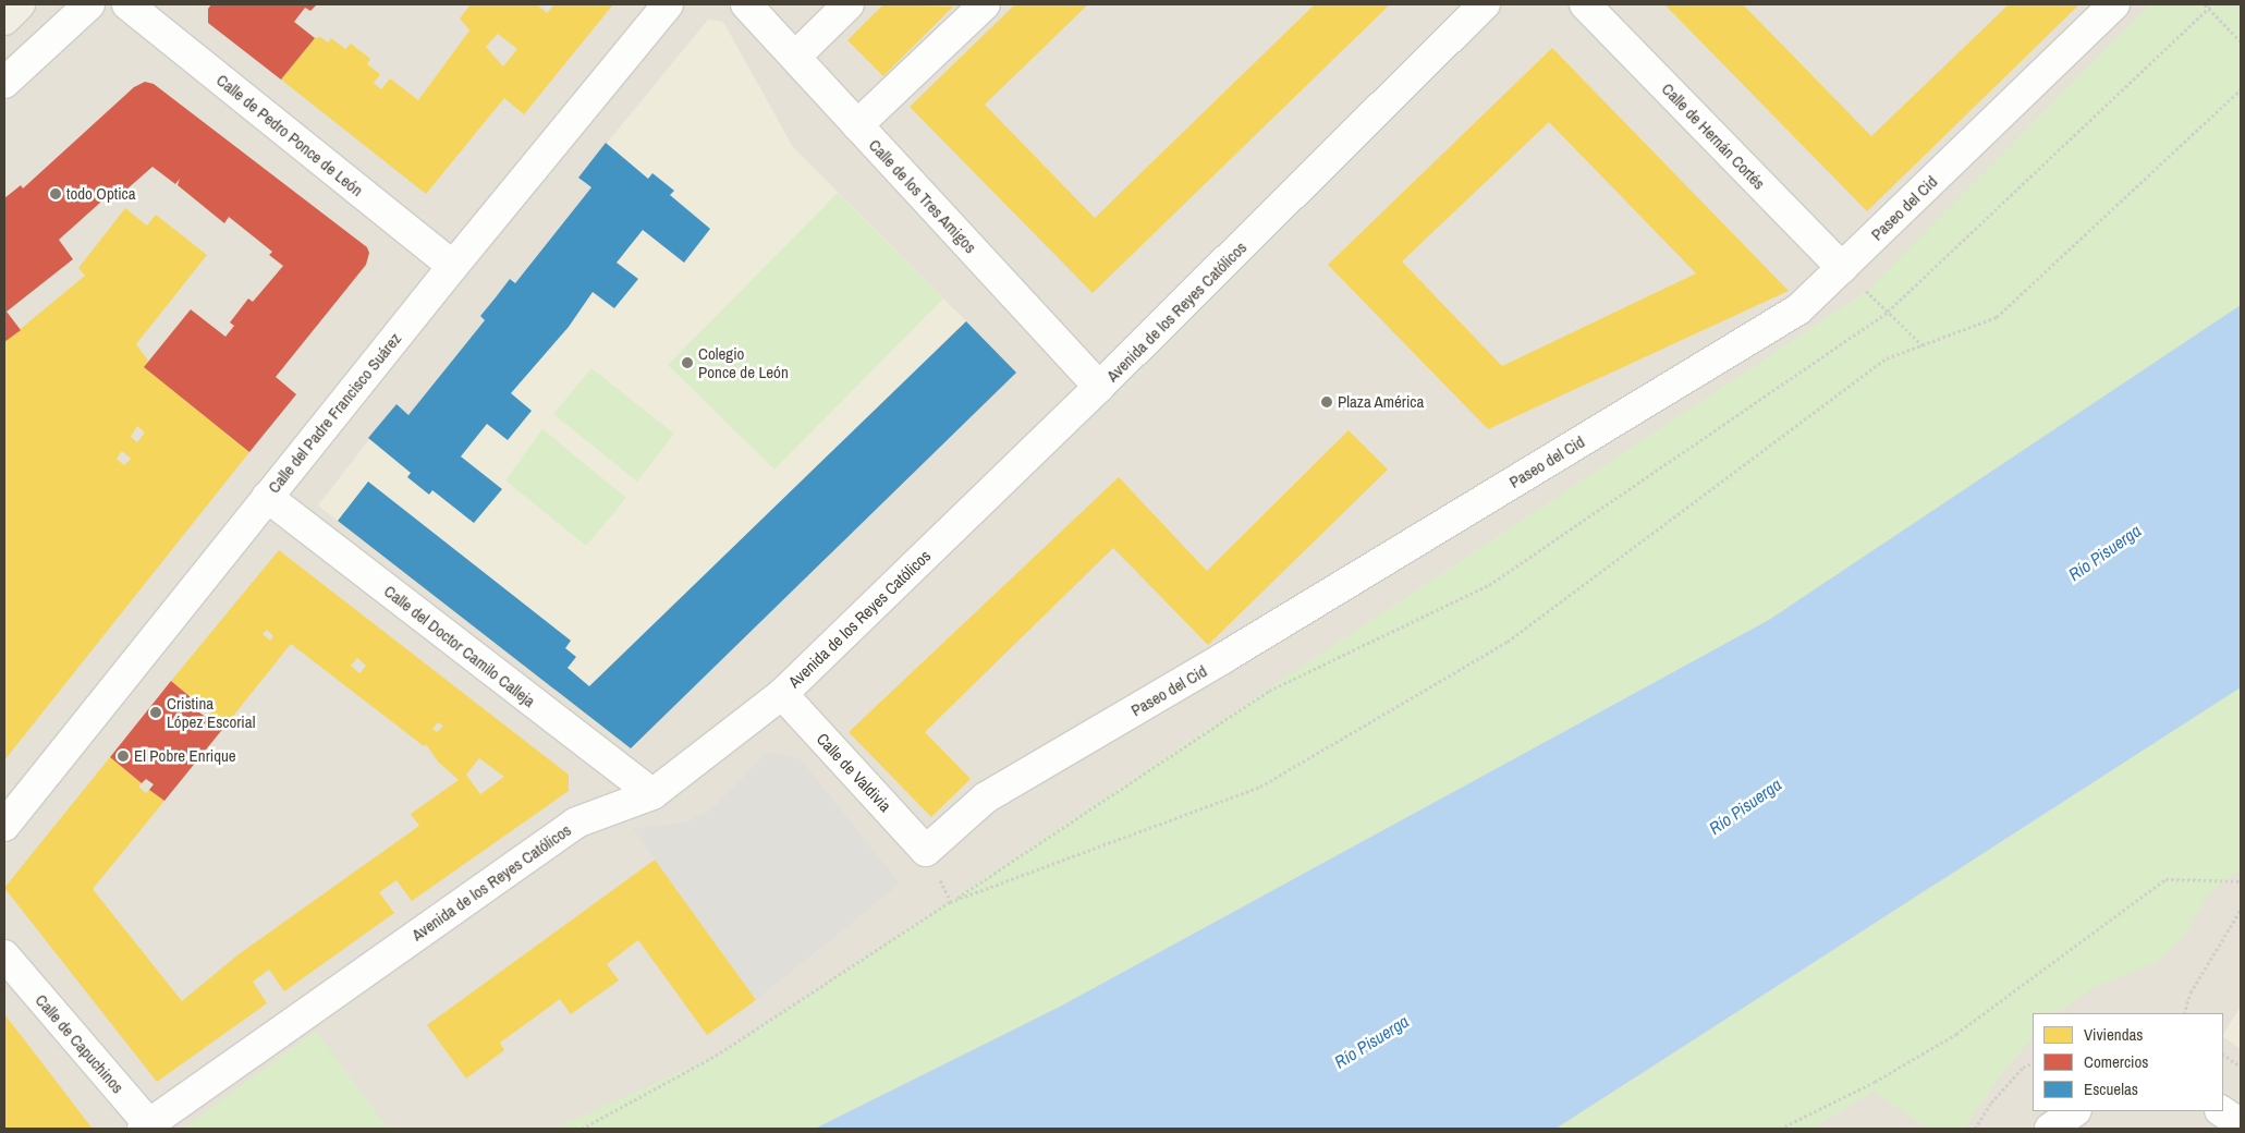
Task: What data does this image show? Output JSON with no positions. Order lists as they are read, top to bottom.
{
  "streets": {
    "street": [
      "Calle de Pedro Ponce de León",
      "Calle de Hernán Cortés",
      "Calle de los Tres Amigos",
      "Paseo del Cid",
      "Avenida de los Reyes Católicos",
      "Calle del Padre Francisco Suárez",
      "Calle del Doctor Camilo Calleja",
      "Calle de Valdivia",
      "Calle de Capuchinos"
    ]
  },
  "crossings": [
    ["Calle de Pedro Ponce de León", "Calle del Padre Francisco Suárez"],
    ["Calle de Hernán Cortés", "Paseo del Cid"],
    ["Calle de los Tres Amigos", "Avenida de los Reyes Católicos"],
    ["Paseo del Cid", "Calle de Valdivia"],
    ["Avenida de los Reyes Católicos", "Calle del Doctor Camilo Calleja"],
    ["Avenida de los Reyes Católicos", "Calle de Valdivia"],
    ["Avenida de los Reyes Católicos", "Calle de Capuchinos"],
    ["Calle del Padre Francisco Suárez", "Calle del Doctor Camilo Calleja"]
  ],
  "water": ["Río Pisuerga"],
  "places": [
    "todo Optica",
    "Colegio Ponce de León",
    "Plaza América",
    "Cristina López Escorial",
    "El Pobre Enrique"
  ],
  "legend": ["Viviendas", "Comercios", "Escuelas"]
}
